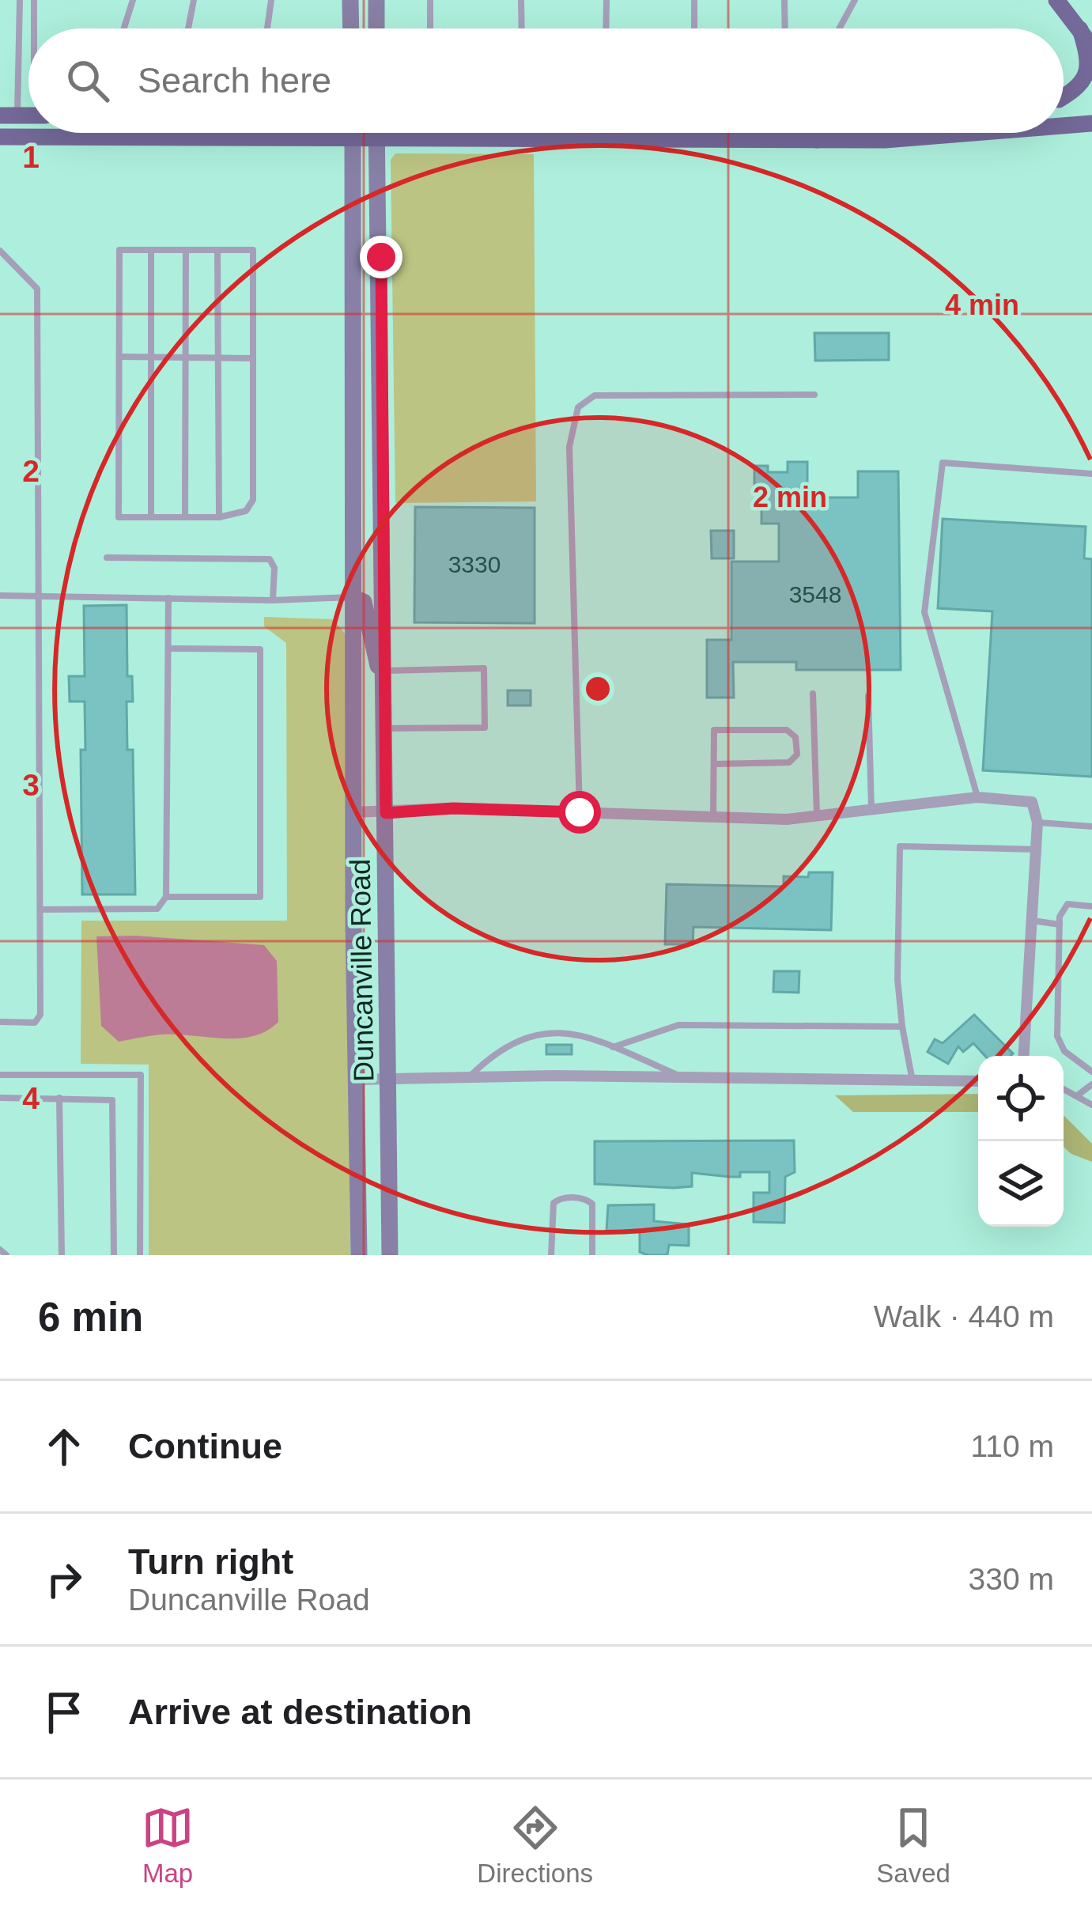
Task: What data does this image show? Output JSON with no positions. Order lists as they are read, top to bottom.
{
  "streets": {
    "main road": ["Duncanville Road"]
  },
  "house_numbers": ["3330", "3548"],
  "page": {
    "search": "Search here",
    "heading": ["6 min", "Walk · 440 m"],
    "list": [
      ["Continue", "110 m"],
      ["Turn right", "Duncanville Road", "330 m"],
      "Arrive at destination"
    ],
    "nav": ["Map", "Directions", "Saved"]
  },
  "grid": {
    "rows": [
      "1",
      "2",
      "3",
      "4"
    ]
  },
  "rings": ["4 min", "2 min"]
}
